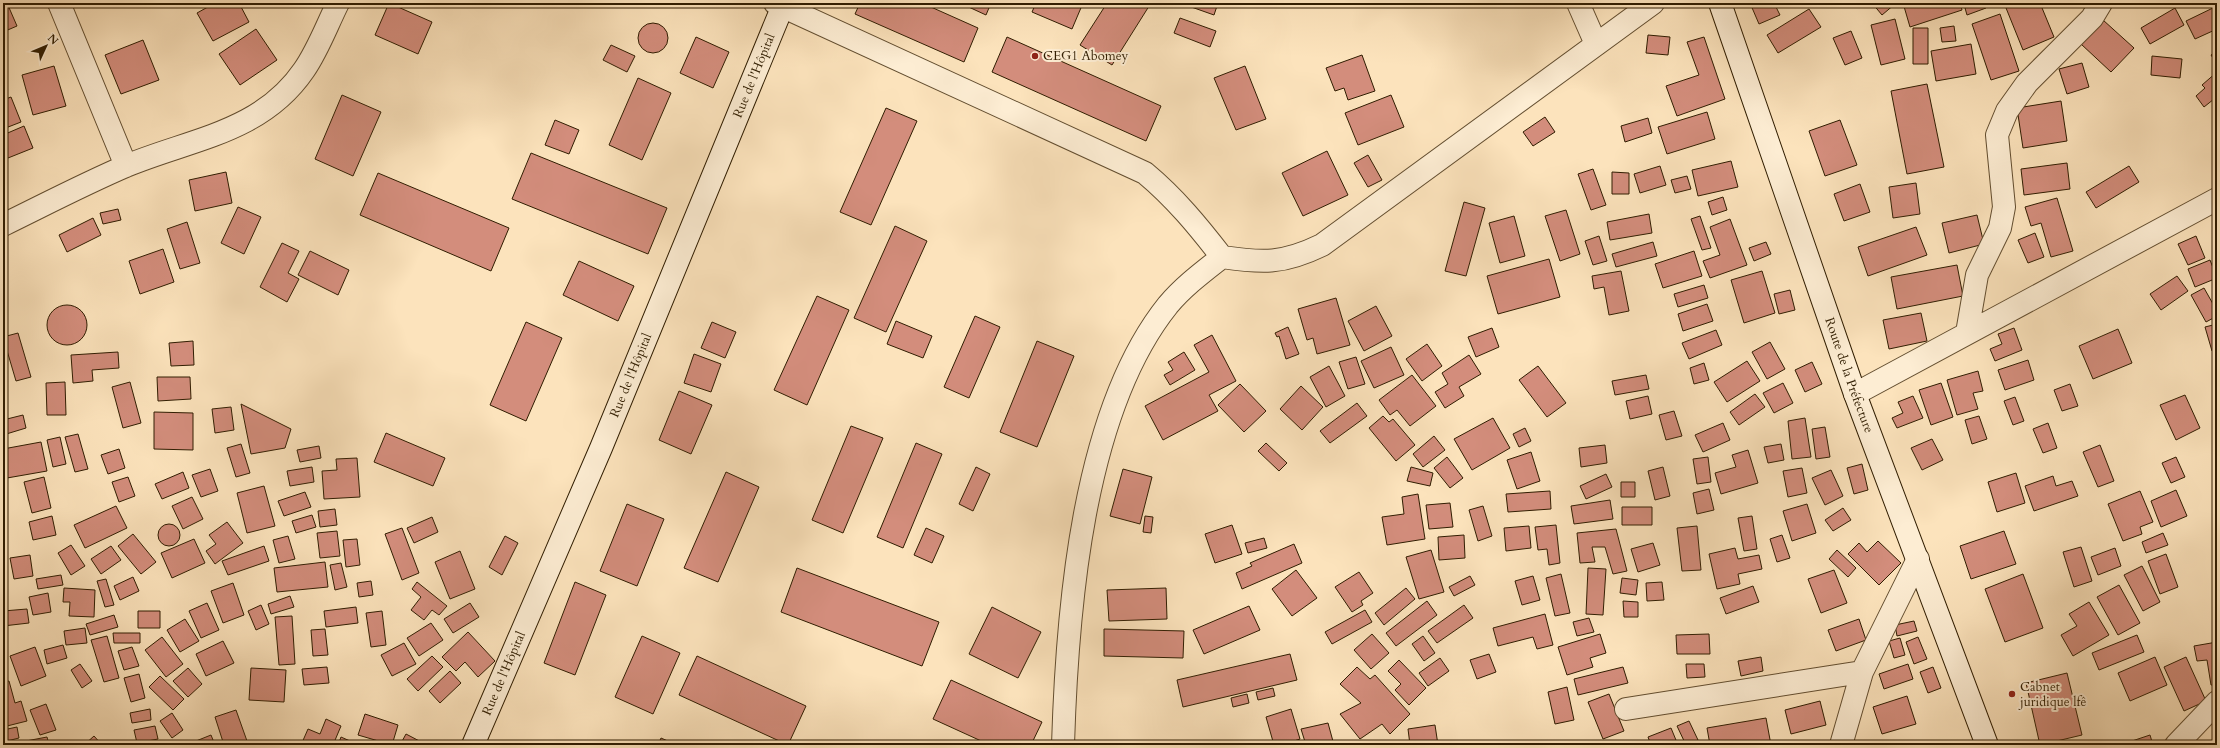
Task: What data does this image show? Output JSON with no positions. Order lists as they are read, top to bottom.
{
  "streets": {
    "street": ["Rue de l'Hôpital", "Route de la Préfecture"]
  },
  "places": ["CEG1 Abomey", "Cabnet juridique lfê"],
  "north": "top right"
}
